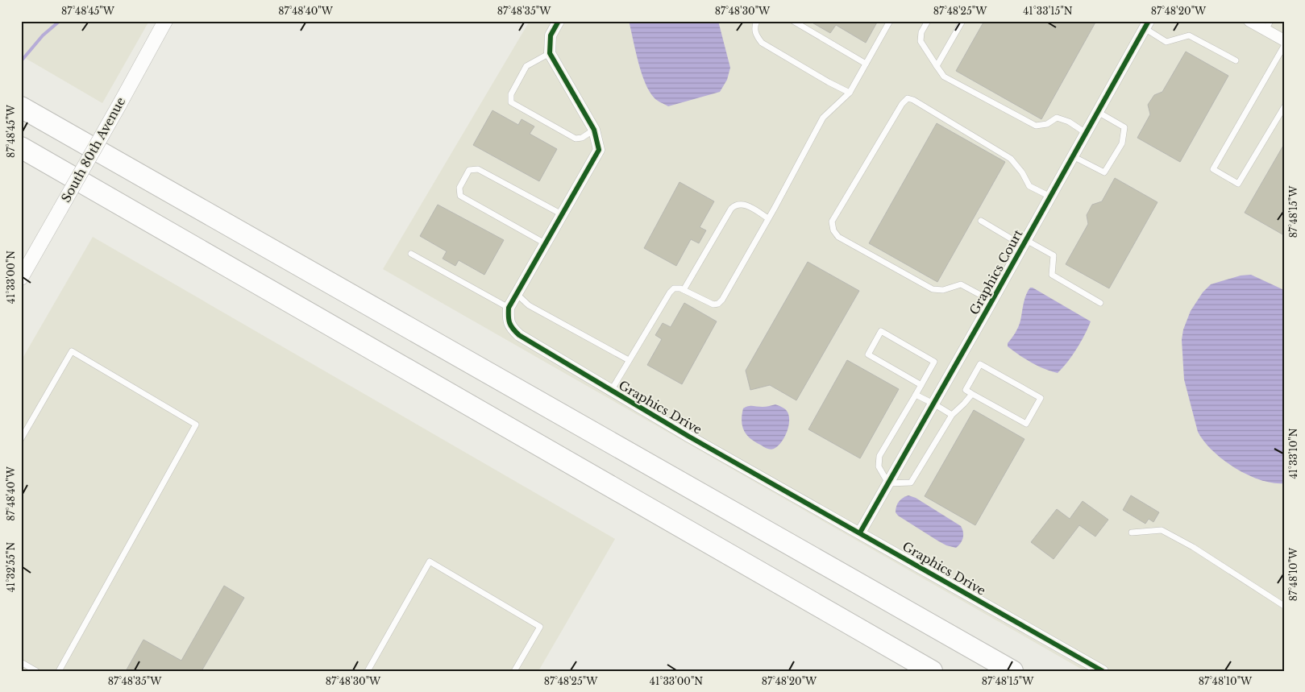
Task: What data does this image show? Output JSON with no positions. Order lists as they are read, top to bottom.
{
  "streets": {
    "street": ["South 80th Avenue", "Graphics Court", "Graphics Drive"]
  },
  "crossings": [
    ["Graphics Court", "Graphics Drive"]
  ],
  "coordinates": [
    "87°48'45\"W",
    "87°48'40\"W",
    "87°48'35\"W",
    "87°48'30\"W",
    "87°48'25\"W",
    "41°33'15\"N",
    "87°48'20\"W",
    "87°48'15\"W",
    "41°33'00\"N",
    "41°33'10\"N",
    "41°32'55\"N",
    "87°48'10\"W"
  ]
}
